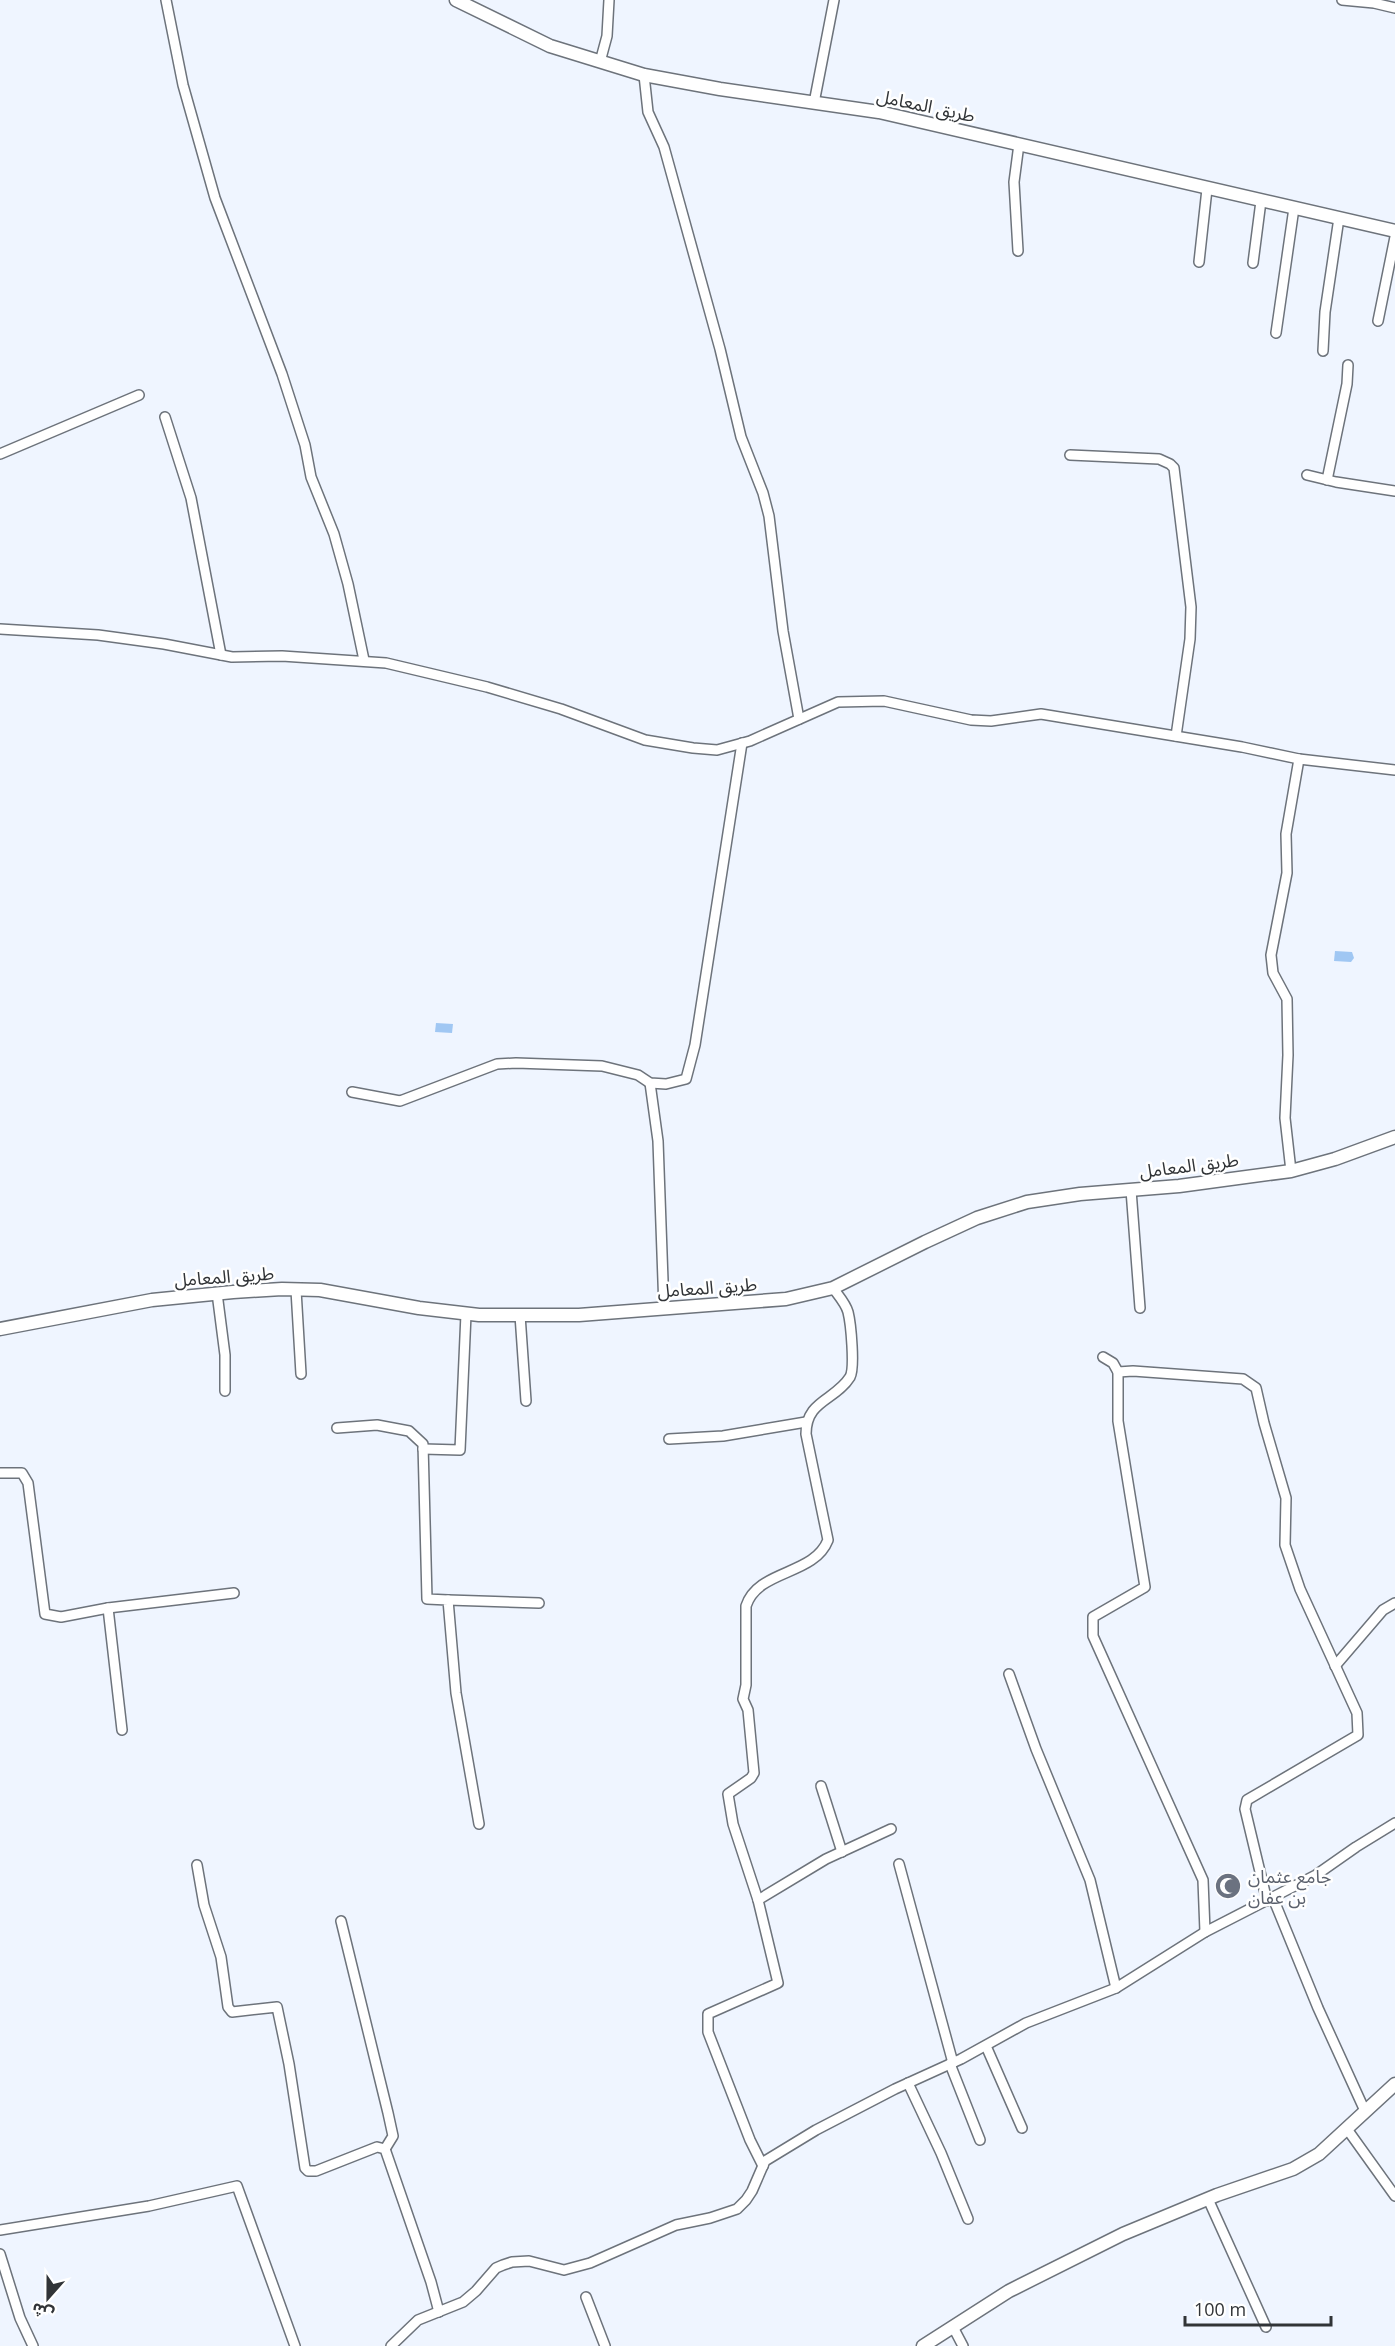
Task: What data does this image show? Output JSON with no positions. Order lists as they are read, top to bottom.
{
  "streets": {
    "main road": ["طريق المعامل"]
  },
  "places": {
    "mosque": ["جامع عثمان بن عفان"]
  },
  "scale_bar": "100 m",
  "north": "bottom"
}
